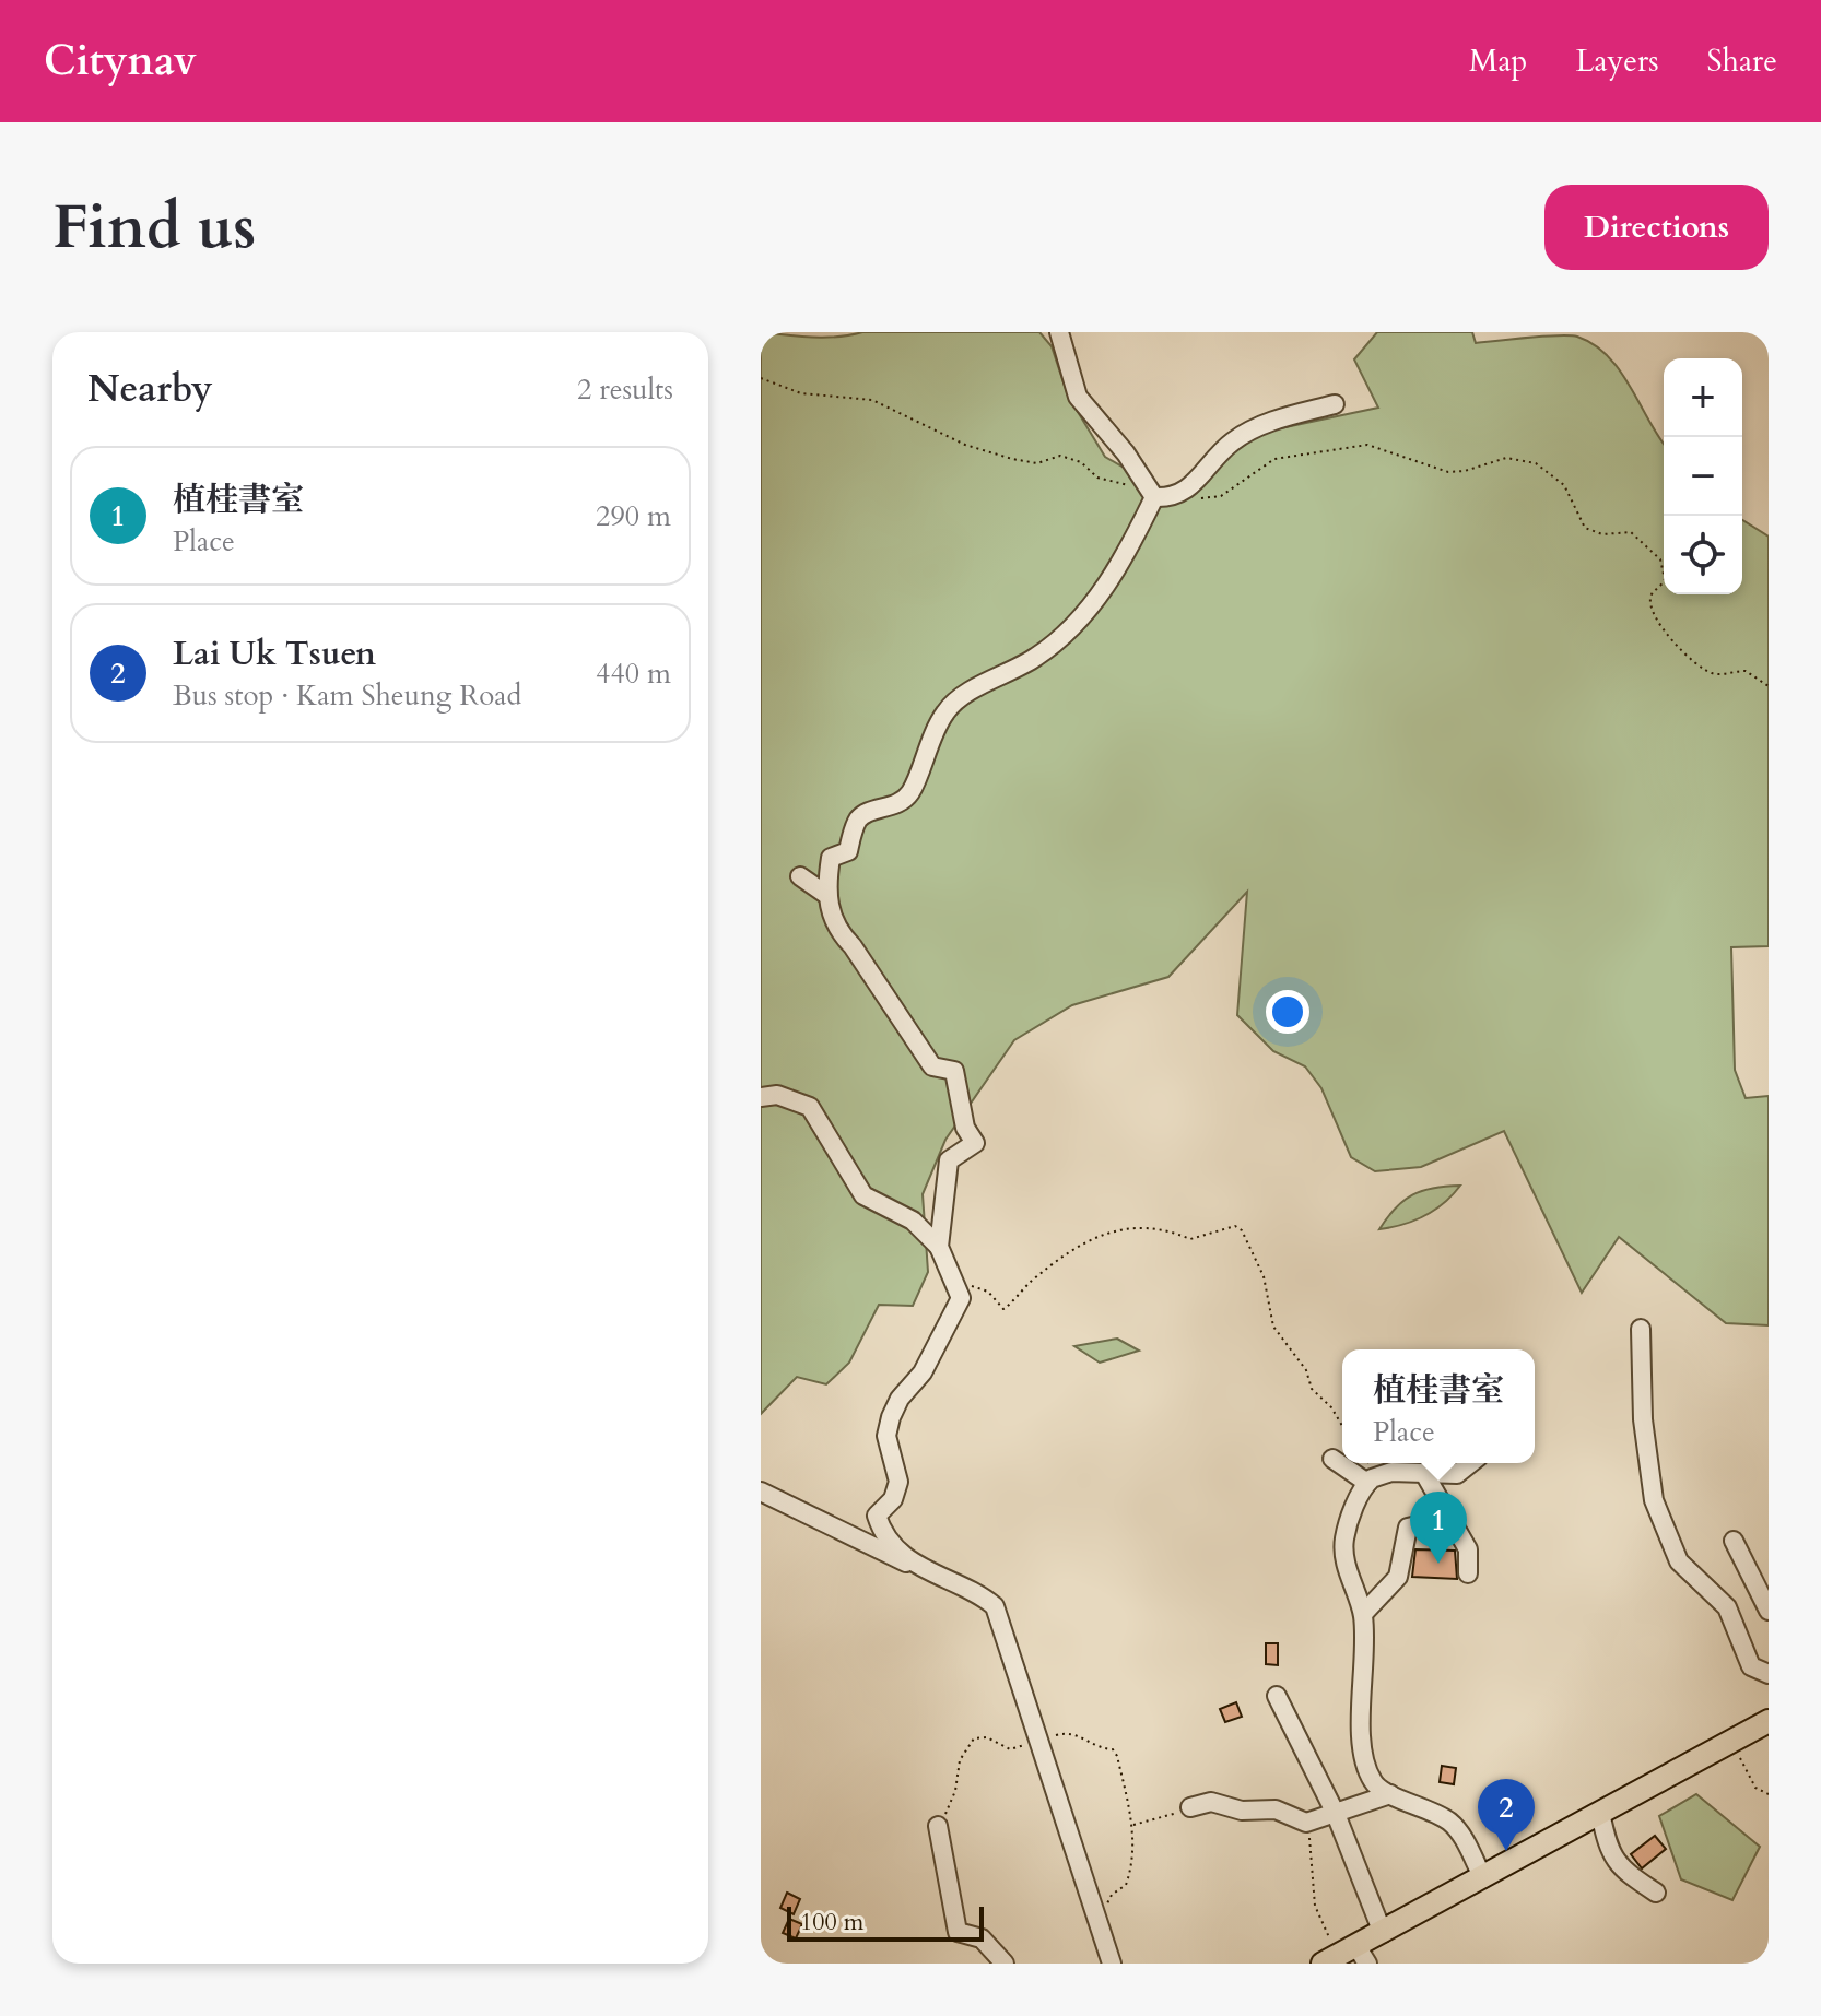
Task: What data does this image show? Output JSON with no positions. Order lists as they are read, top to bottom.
{
  "scale_bar": "100 m",
  "page": {
    "header": "Citynav",
    "nav": ["Map", "Layers", "Share"],
    "buttons": "Directions",
    "title": "Find us",
    "heading": ["Nearby", "2 results"],
    "map_buttons": ["+", "−"],
    "list": [
      {
        "mark": "1",
        "name": "植桂書室",
        "note": "Place",
        "value": "290 m"
      },
      {
        "mark": "2",
        "name": "Lai Uk Tsuen",
        "note": "Bus stop · Kam Sheung Road",
        "value": "440 m"
      }
    ],
    "popup": ["植桂書室", "Place"],
    "pins": ["1", "2"],
    "scale": "100 m"
  }
}
